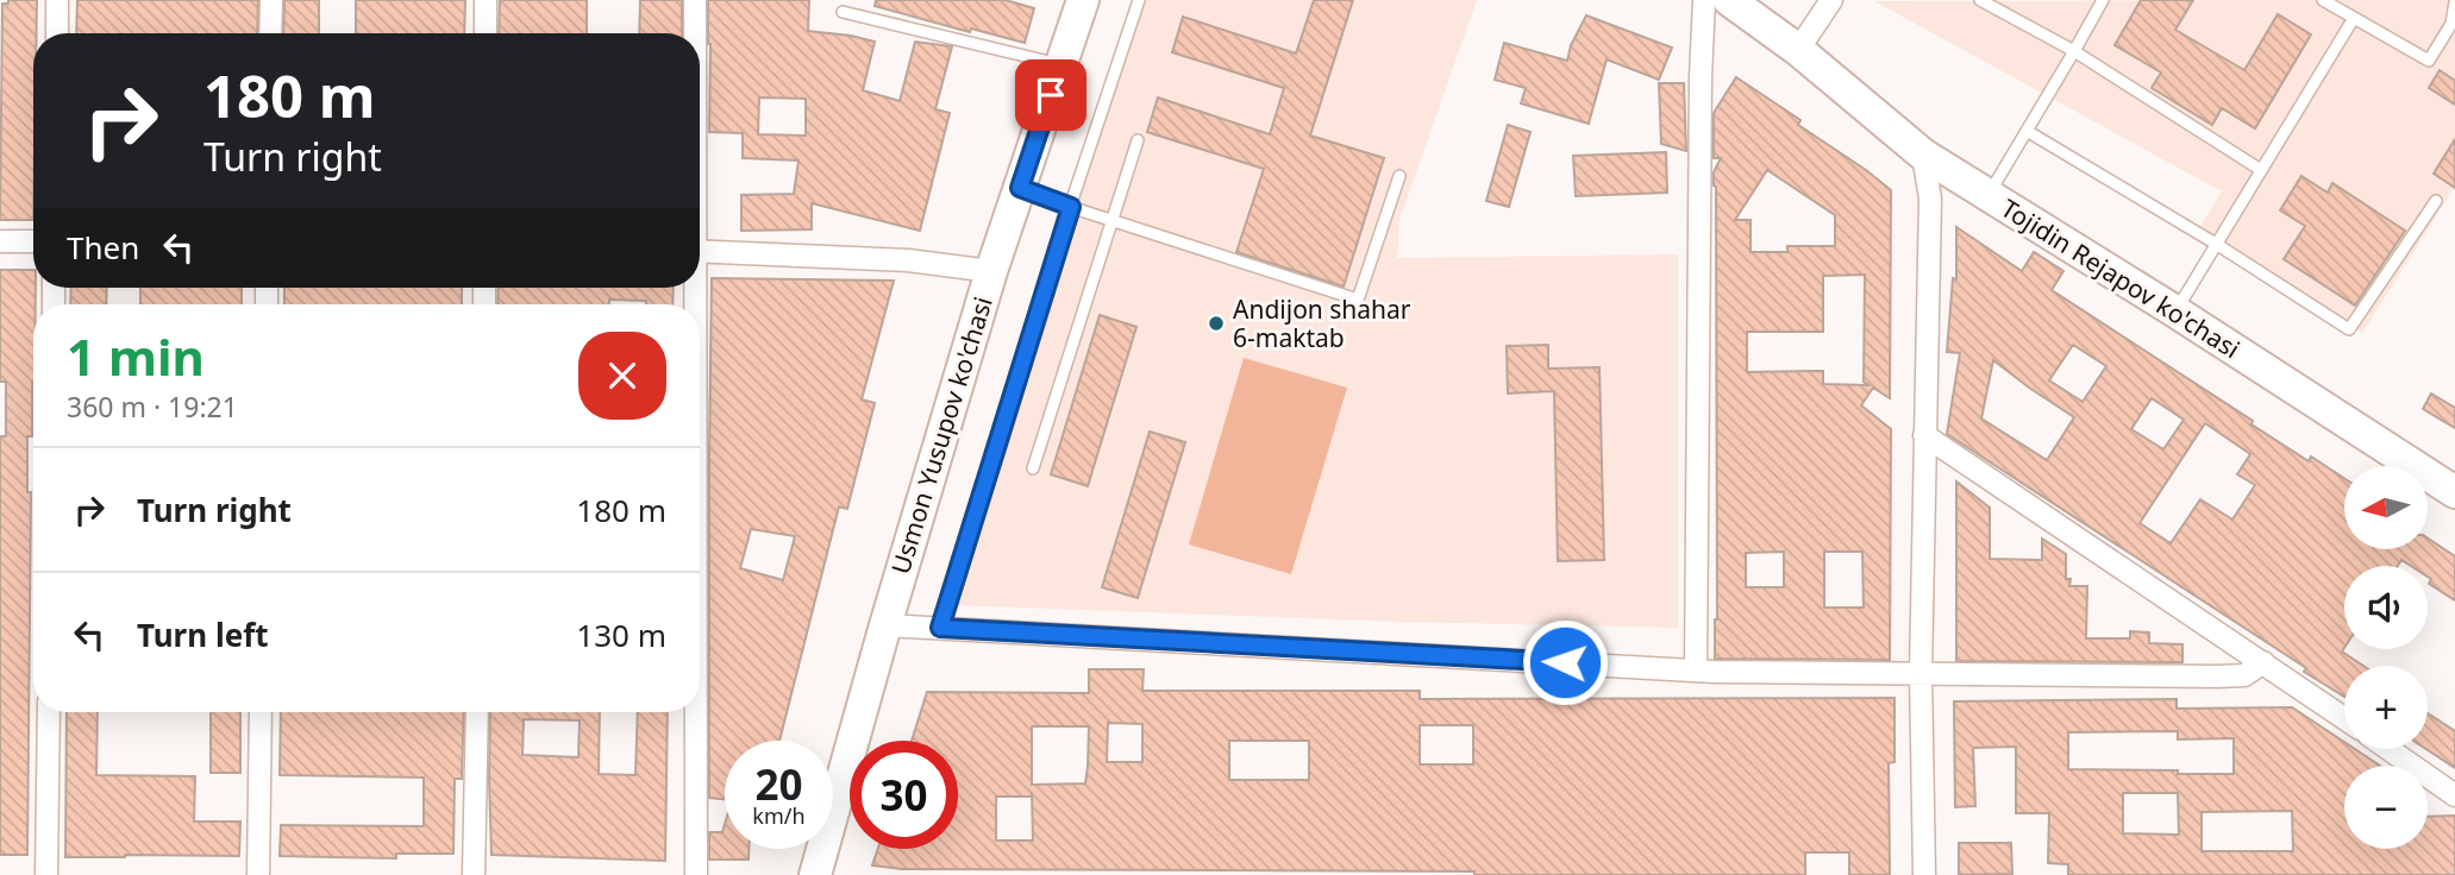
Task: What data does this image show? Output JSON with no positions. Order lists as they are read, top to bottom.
{
  "streets": {
    "main road": ["Tojidin Rejapov ko'chasi", "Usmon Yusupov ko'chasi"]
  },
  "places": ["Andijon shahar 6-maktab"],
  "north": "left",
  "page": {
    "turn": ["180 m", "Turn right"],
    "then": "Then",
    "heading": ["1 min", "360 m · 19:21"],
    "list": [
      {
        "name": "Turn right",
        "value": "180 m"
      },
      {
        "name": "Turn left",
        "value": "130 m"
      }
    ],
    "map_buttons": ["+", "−"],
    "speed": "20 km/h",
    "limit": "30"
  }
}
